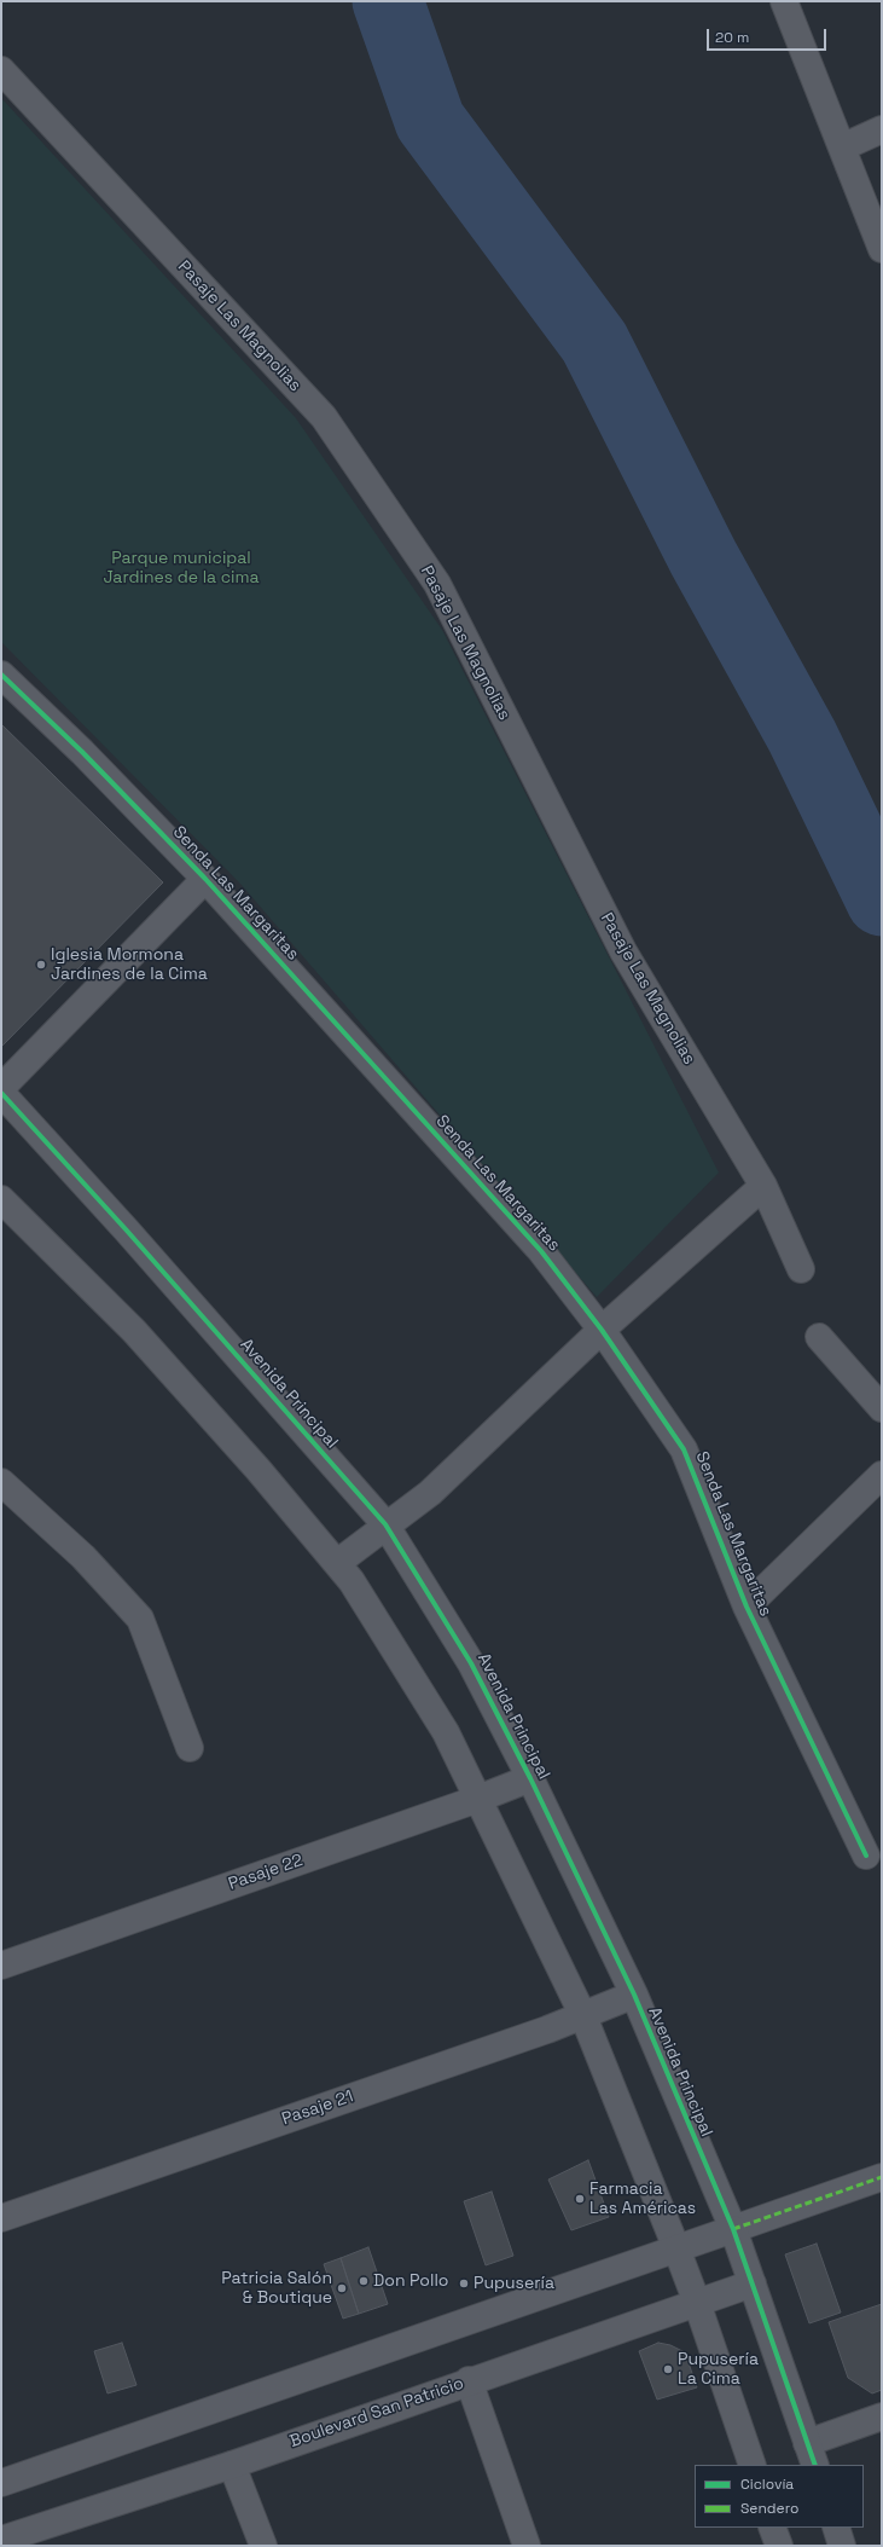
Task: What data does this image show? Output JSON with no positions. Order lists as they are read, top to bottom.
{
  "streets": {
    "street": [
      "Pasaje Las Magnolias",
      "Senda Las Margaritas",
      "Avenida Principal",
      "Pasaje 22",
      "Pasaje 21",
      "Boulevard San Patricio"
    ]
  },
  "crossings": [
    ["Avenida Principal", "Pasaje 22"],
    ["Avenida Principal", "Pasaje 21"],
    ["Avenida Principal", "Boulevard San Patricio"]
  ],
  "parks": ["Parque municipal Jardines de la cima"],
  "places": [
    "Iglesia Mormona Jardines de la Cima",
    "Farmacia Las Américas",
    "Don Pollo",
    "Pupusería",
    "Patricia Salón & Boutique",
    "Pupusería La Cima"
  ],
  "legend": ["Ciclovía", "Sendero"],
  "scale_bar": "20 m"
}
